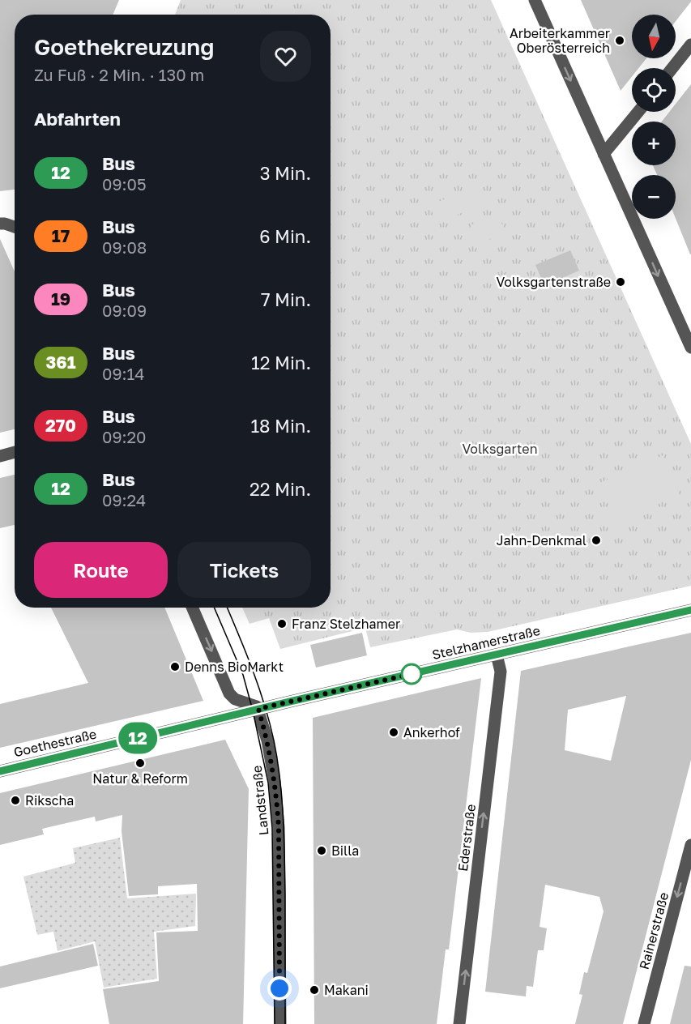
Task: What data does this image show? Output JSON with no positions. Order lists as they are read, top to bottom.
{
  "streets": {
    "street": [
      "Stelzhamerstraße",
      "Goethestraße",
      "Landstraße",
      "Ederstraße",
      "Rainerstraße"
    ]
  },
  "crossings": [
    ["Stelzhamerstraße", "Goethestraße"],
    ["Stelzhamerstraße", "Landstraße"],
    ["Stelzhamerstraße", "Ederstraße"],
    ["Goethestraße", "Landstraße"]
  ],
  "one_way": ["Ederstraße", "Rainerstraße"],
  "parks": ["Volksgarten"],
  "places": [
    "Arbeiterkammer Oberösterreich",
    "Volksgartenstraße",
    "Jahn-Denkmal",
    "Franz Stelzhamer",
    "Denns BioMarkt",
    "Ankerhof",
    "Natur & Reform",
    "Rikscha",
    "Billa",
    "Makani"
  ],
  "lines": ["bus line 12"],
  "north": "bottom",
  "page": {
    "on_map": "12",
    "map_buttons": ["+", "−"],
    "heading": [
      ["Goethekreuzung", "Zu Fuß · 2 Min. · 130 m"],
      "Abfahrten"
    ],
    "list": [
      {
        "mark": "12",
        "name": "Bus",
        "note": "09:05",
        "value": "3 Min."
      },
      {
        "mark": "17",
        "name": "Bus",
        "note": "09:08",
        "value": "6 Min."
      },
      {
        "mark": "19",
        "name": "Bus",
        "note": "09:09",
        "value": "7 Min."
      },
      {
        "mark": "361",
        "name": "Bus",
        "note": "09:14",
        "value": "12 Min."
      },
      {
        "mark": "270",
        "name": "Bus",
        "note": "09:20",
        "value": "18 Min."
      },
      {
        "mark": "12",
        "name": "Bus",
        "note": "09:24",
        "value": "22 Min."
      }
    ],
    "buttons": ["Route", "Tickets"]
  }
}
